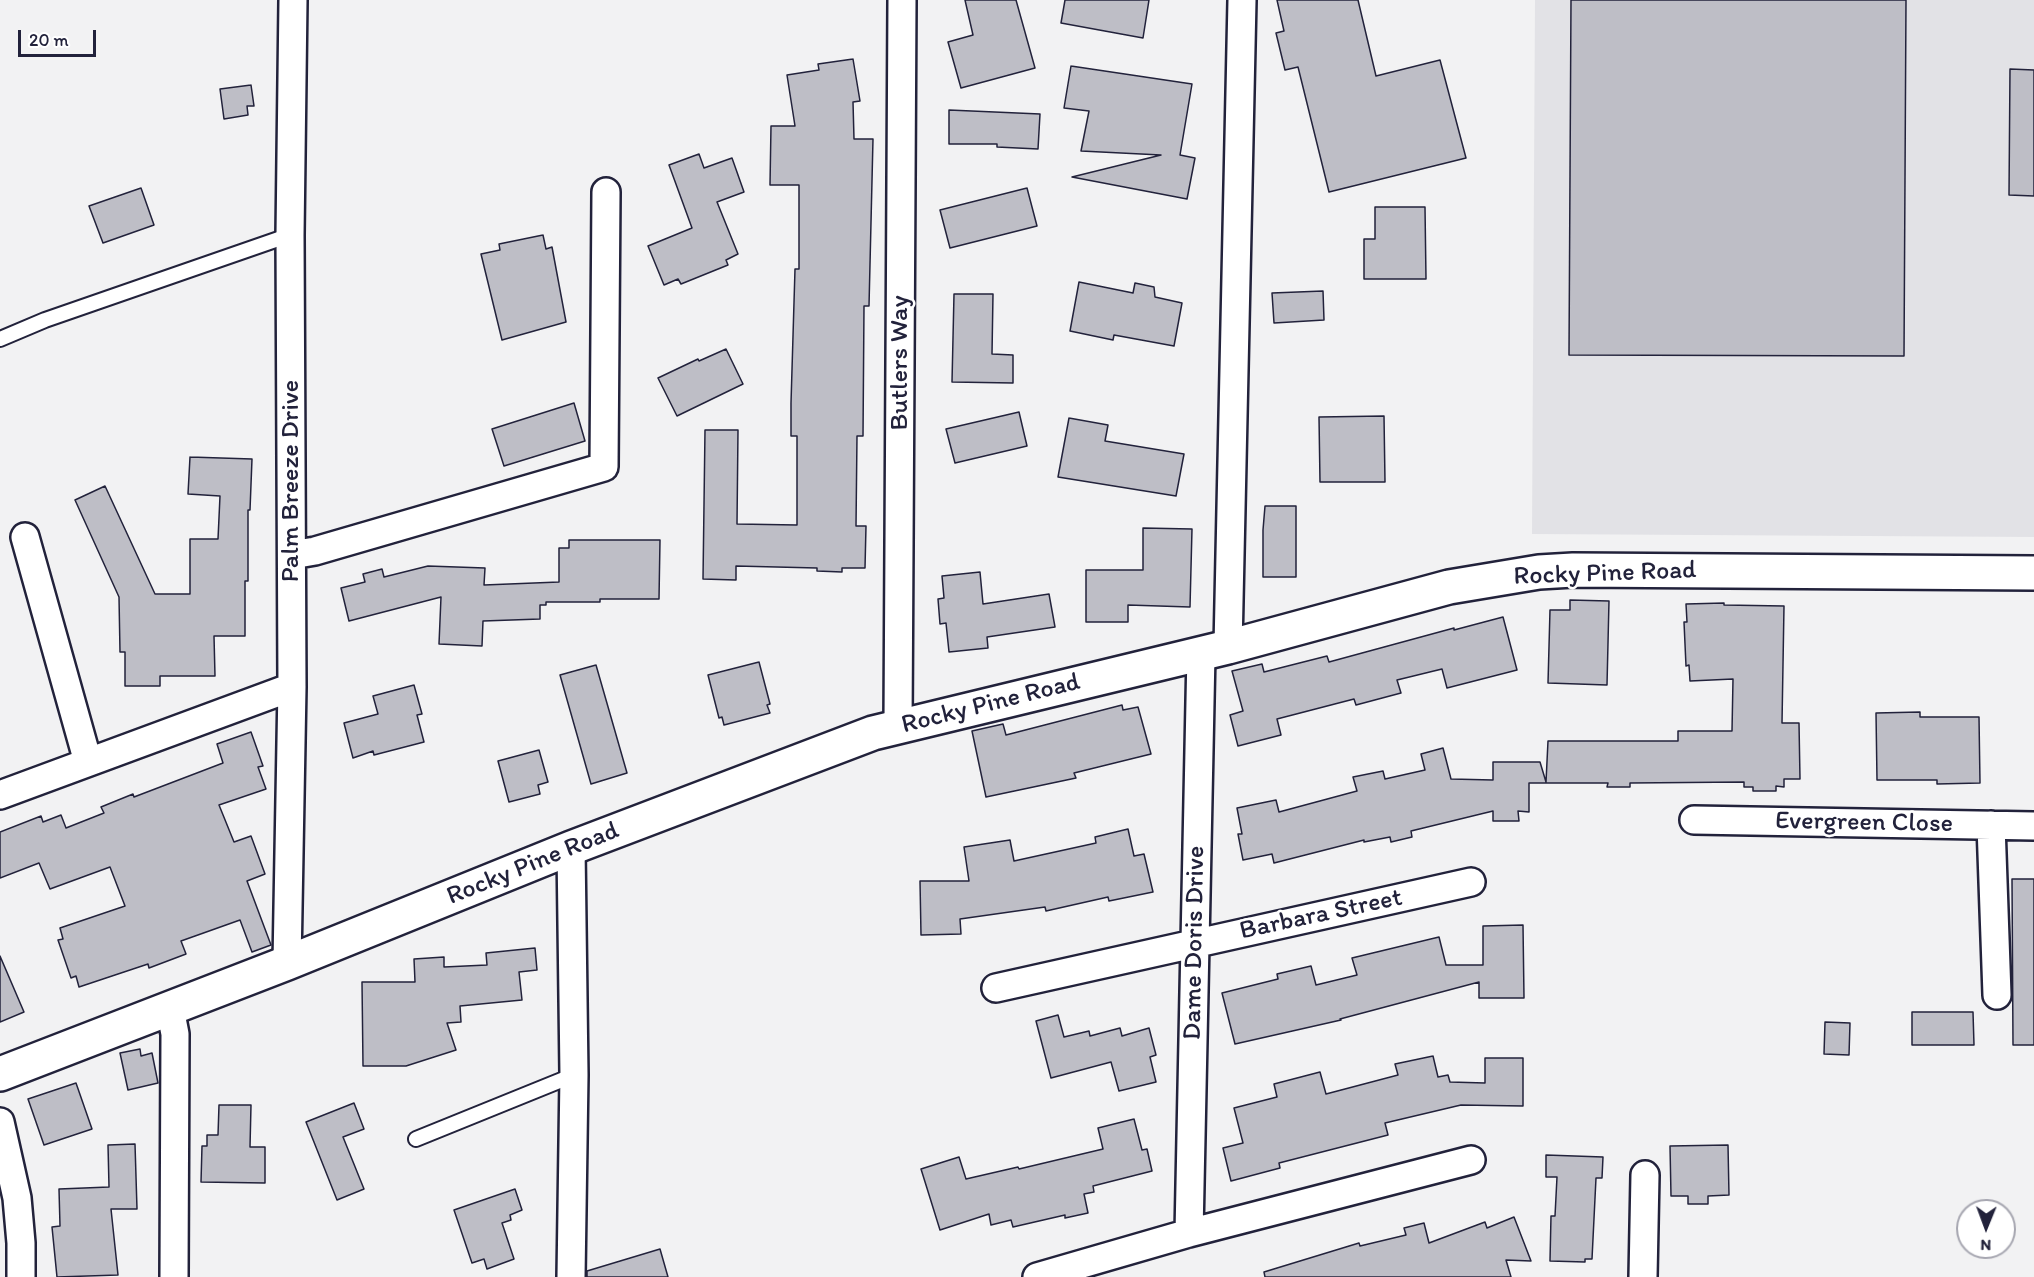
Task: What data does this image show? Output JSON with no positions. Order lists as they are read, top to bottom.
{
  "streets": {
    "street": [
      "Butlers Way",
      "Palm Breeze Drive",
      "Rocky Pine Road",
      "Evergreen Close",
      "Barbara Street",
      "Dame Doris Drive"
    ]
  },
  "crossings": [
    ["Butlers Way", "Rocky Pine Road"],
    ["Palm Breeze Drive", "Rocky Pine Road"],
    ["Rocky Pine Road", "Dame Doris Drive"],
    ["Barbara Street", "Dame Doris Drive"]
  ],
  "scale_bar": "20 m",
  "north": "bottom"
}
